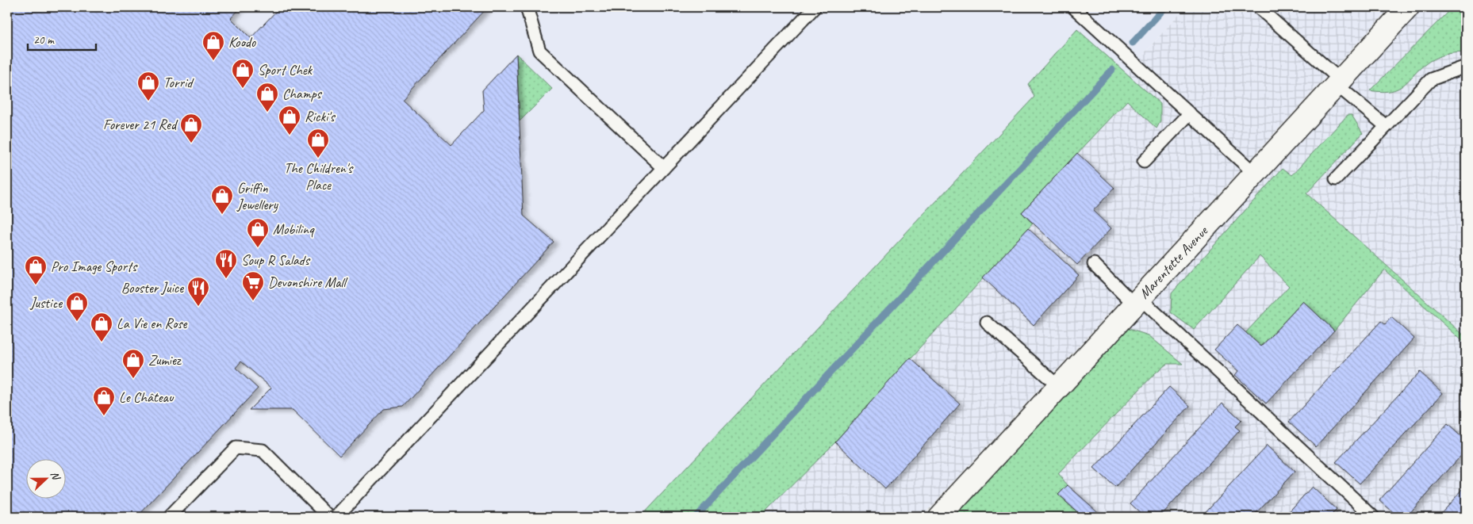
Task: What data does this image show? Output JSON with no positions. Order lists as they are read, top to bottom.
{
  "streets": {
    "street": ["Marentette Avenue"]
  },
  "places": {
    "shop": [
      "Koodo",
      "Sport Chek",
      "Torrid",
      "Champs",
      "Ricki's",
      "Forever 21 Red",
      "The Children's Place",
      "Griffin Jewellery",
      "Mobilinq",
      "Pro Image Sports",
      "Justice",
      "La Vie en Rose",
      "Zumiez",
      "Le Château"
    ],
    "restaurant": ["Soup R Salads", "Booster Juice"],
    "supermarket": ["Devonshire Mall"]
  },
  "scale_bar": "20 m",
  "north": "right"
}
